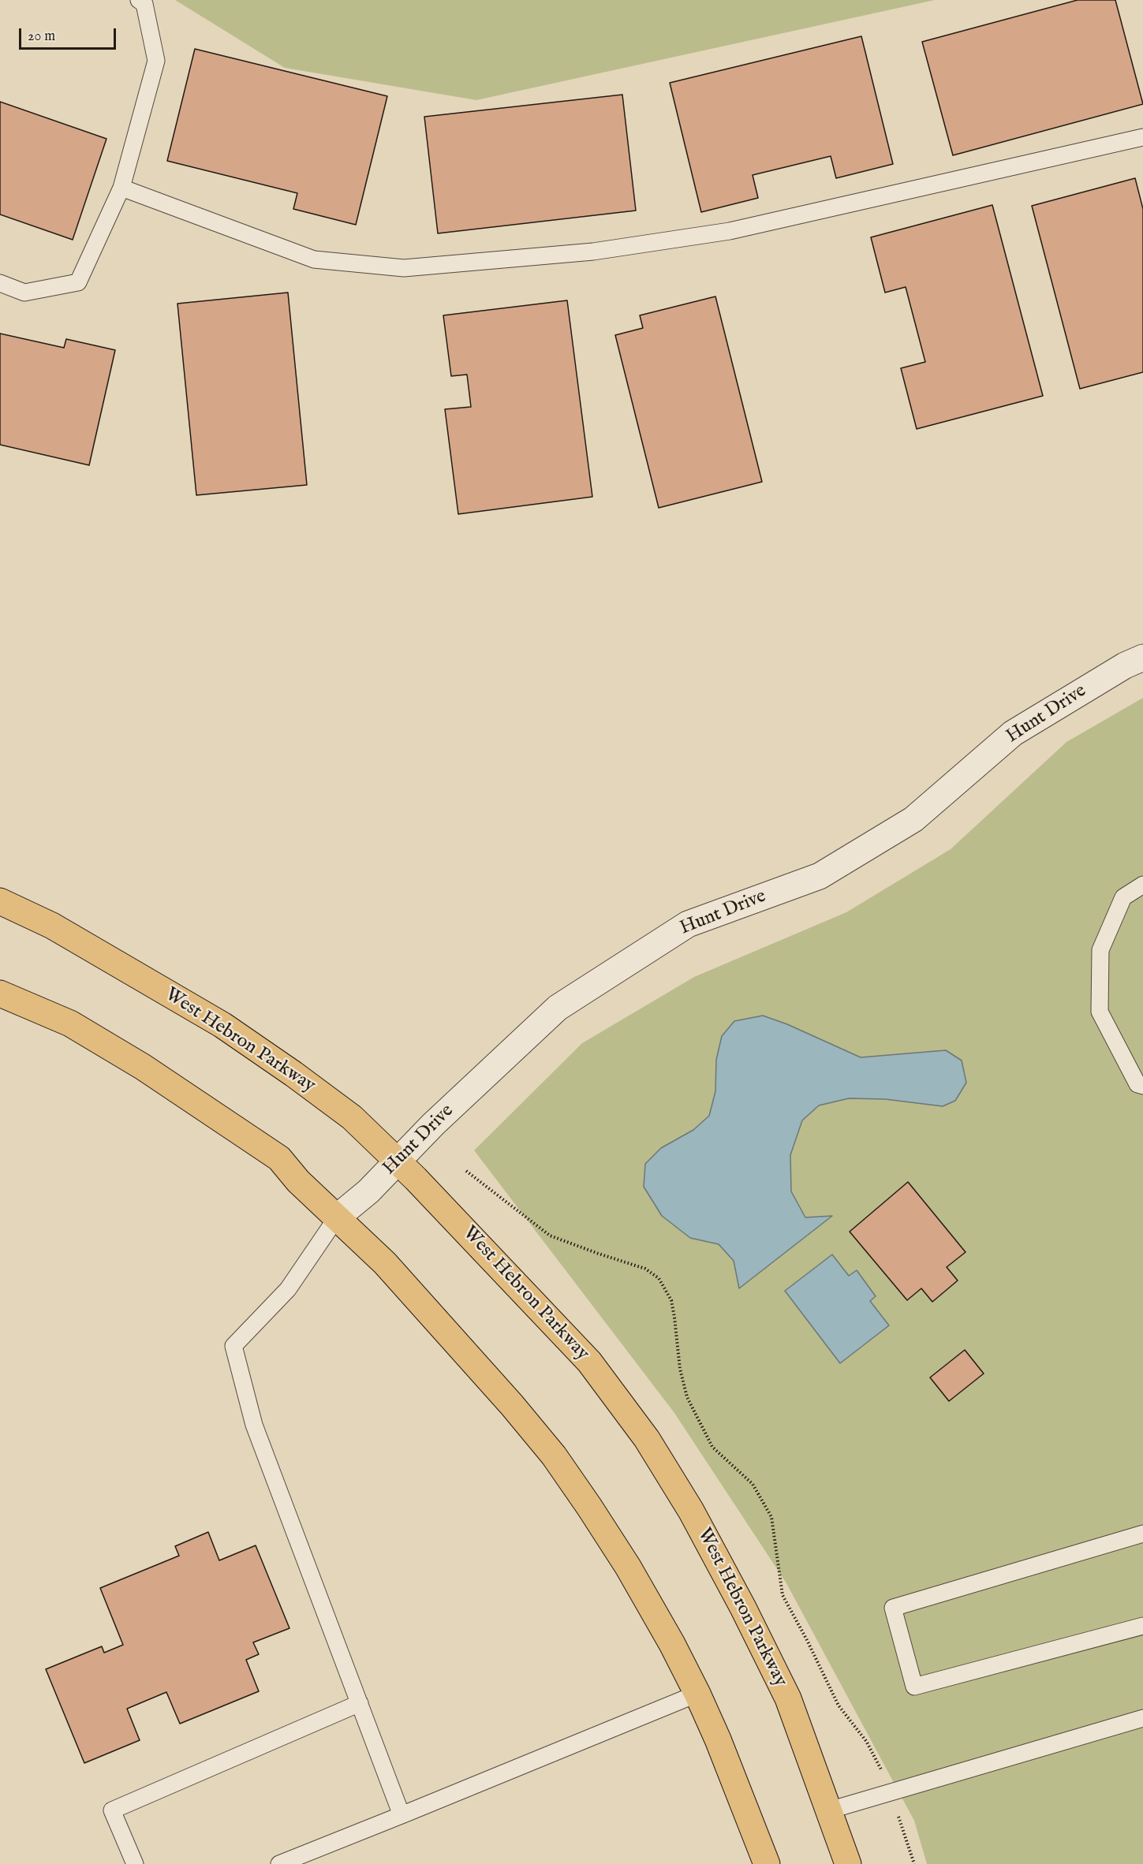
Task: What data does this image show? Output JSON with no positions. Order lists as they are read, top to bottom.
{
  "streets": {
    "main road": ["West Hebron Parkway"],
    "street": ["Hunt Drive"]
  },
  "crossings": [
    ["Hunt Drive", "West Hebron Parkway"]
  ],
  "scale_bar": "20 m"
}
